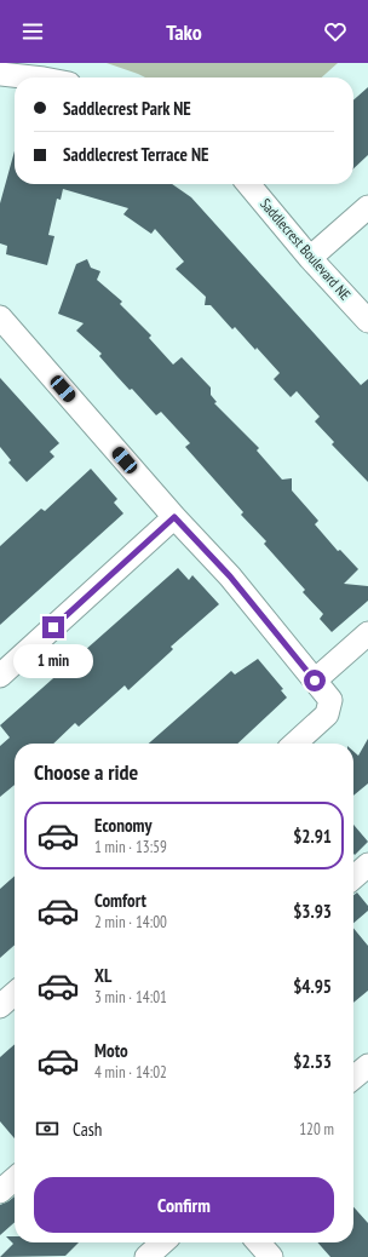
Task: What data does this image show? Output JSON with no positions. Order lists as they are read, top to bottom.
{
  "streets": {
    "street": ["Saddlecrest Boulevard NE"]
  },
  "page": {
    "header": "Tako",
    "banner": ["Saddlecrest Park NE", "Saddlecrest Terrace NE"],
    "bubble": "1 min",
    "heading": "Choose a ride",
    "list": [
      {
        "name": "Economy",
        "note": "1 min · 13:59",
        "value": "$2.91"
      },
      {
        "name": "Comfort",
        "note": "2 min · 14:00",
        "value": "$3.93"
      },
      {
        "name": "XL",
        "note": "3 min · 14:01",
        "value": "$4.95"
      },
      {
        "name": "Moto",
        "note": "4 min · 14:02",
        "value": "$2.53"
      }
    ],
    "pay": ["Cash", "120 m"],
    "buttons": "Confirm"
  }
}
